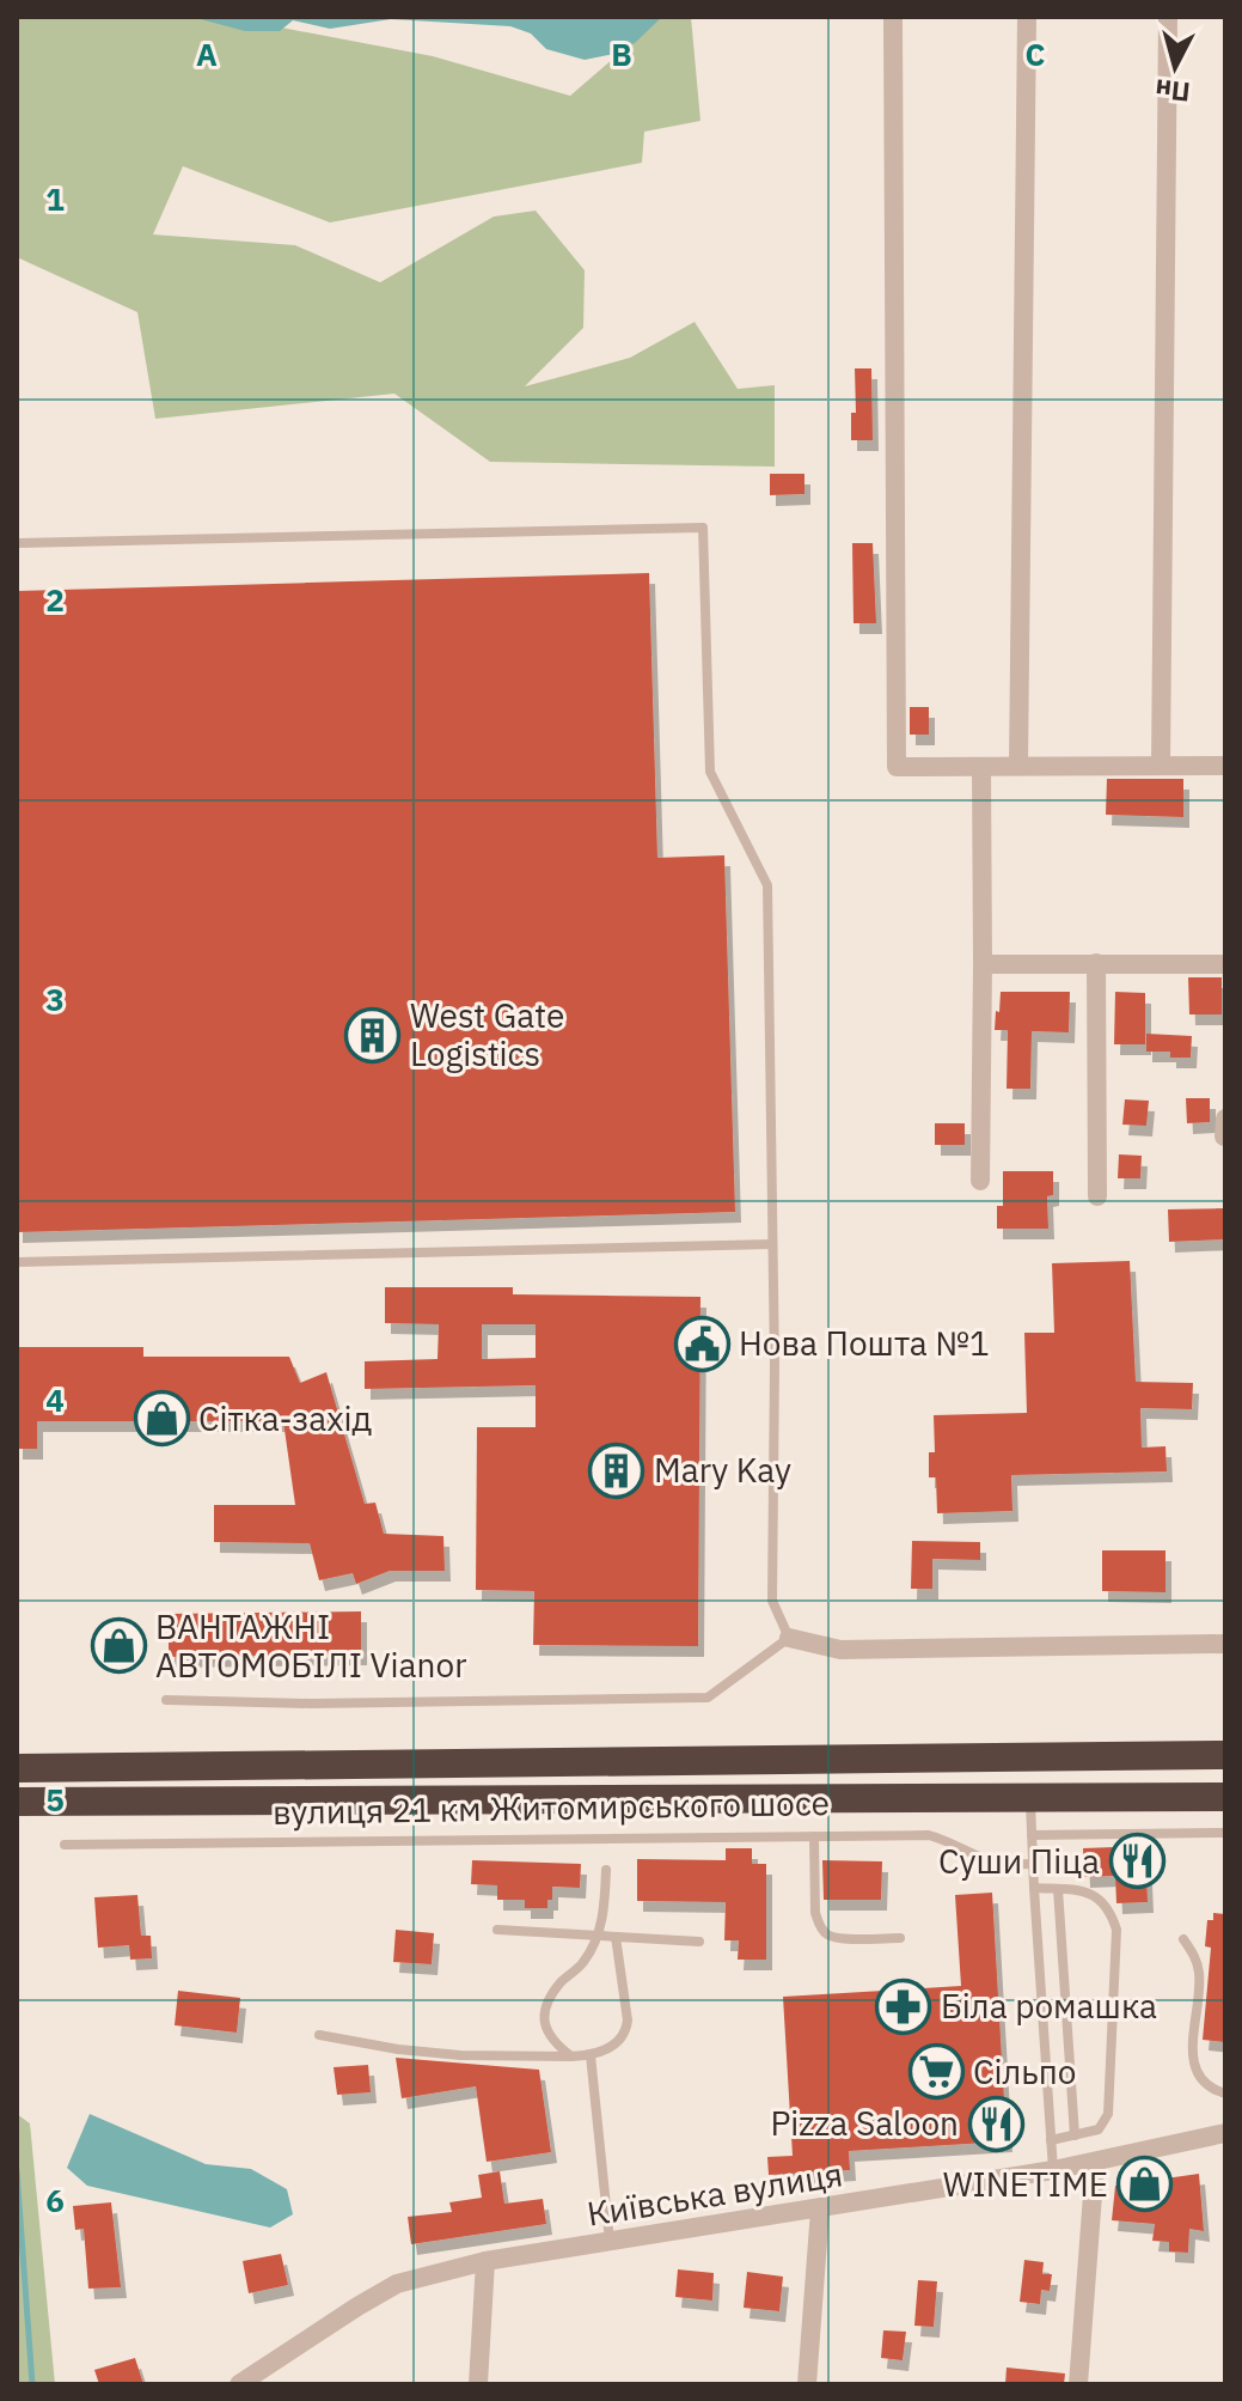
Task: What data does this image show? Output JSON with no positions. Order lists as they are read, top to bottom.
{
  "streets": {
    "street": ["Київська вулиця"],
    "lane": ["вулиця 21 км Житомирського шосе"]
  },
  "places": {
    "building": ["West Gate Logistics", "Mary Kay"],
    "public building": ["Нова Пошта №1"],
    "shop": ["Сітка-захід", "ВАНТАЖНІ АВТОМОБІЛІ Vianor", "WINETIME"],
    "restaurant": ["Суши Піца", "Pizza Saloon"],
    "pharmacy": ["Біла ромашка"],
    "supermarket": ["Сільпо"]
  },
  "north": "bottom",
  "grid": {
    "columns": ["A", "B", "C"],
    "rows": [
      "1",
      "2",
      "3",
      "4",
      "5",
      "6"
    ]
  }
}
